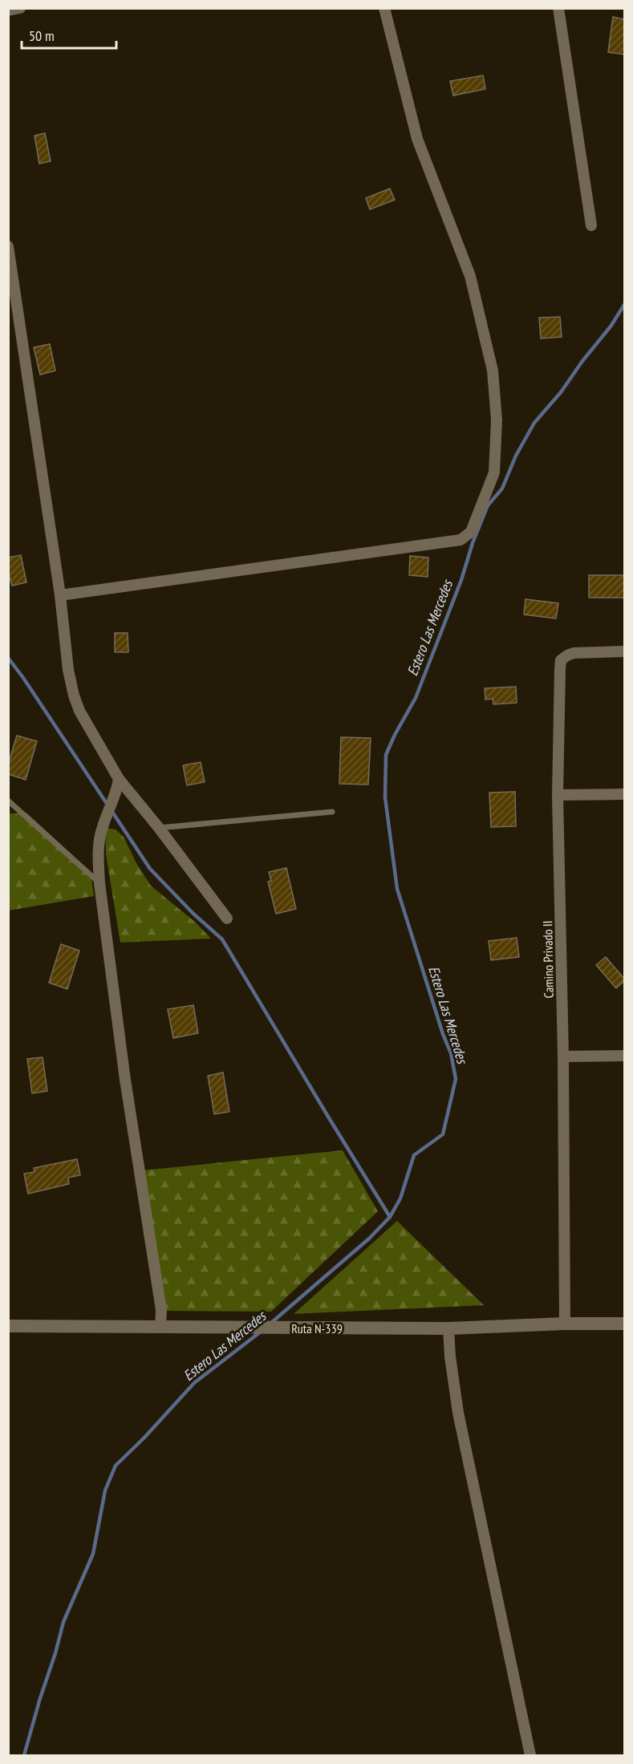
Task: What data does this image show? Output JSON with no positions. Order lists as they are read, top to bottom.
{
  "streets": {
    "street": ["Camino Privado II", "Ruta N-339"]
  },
  "crossings": [
    ["Camino Privado II", "Ruta N-339"]
  ],
  "water": ["Estero Las Mercedes"],
  "scale_bar": "50 m"
}
